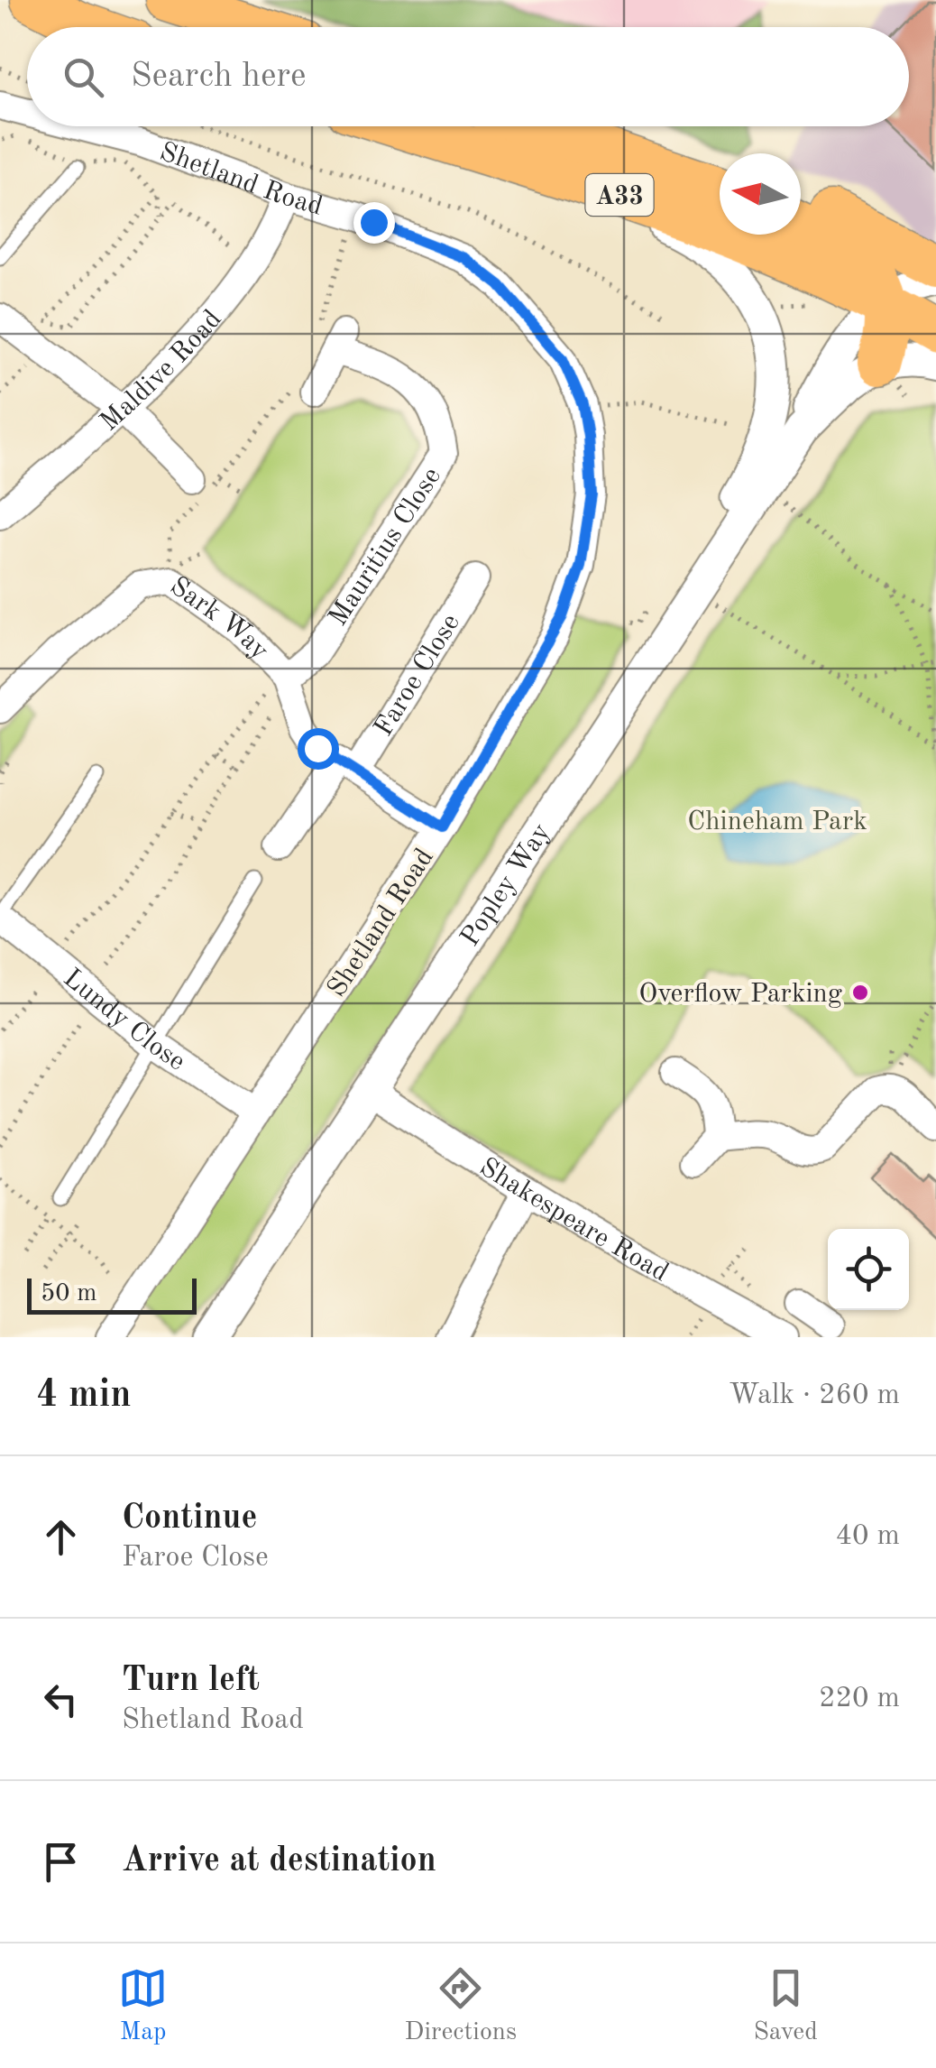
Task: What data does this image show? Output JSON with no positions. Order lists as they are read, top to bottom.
{
  "streets": {
    "highway": ["A33"],
    "street": [
      "Shetland Road",
      "Maldive Road",
      "Mauritius Close",
      "Sark Way",
      "Faroe Close",
      "Popley Way",
      "Lundy Close",
      "Shakespeare Road"
    ]
  },
  "crossings": [
    ["Shetland Road", "Maldive Road"],
    ["Shetland Road", "Lundy Close"],
    ["A33", "Popley Way"],
    ["Mauritius Close", "Sark Way"],
    ["Popley Way", "Shakespeare Road"]
  ],
  "parks": ["Chineham Park"],
  "places": ["Overflow Parking"],
  "scale_bar": "50 m",
  "north": "left",
  "page": {
    "search": "Search here",
    "scale": "50 m",
    "heading": ["4 min", "Walk · 260 m"],
    "list": [
      ["Continue", "Faroe Close", "40 m"],
      ["Turn left", "Shetland Road", "220 m"],
      "Arrive at destination"
    ],
    "nav": ["Map", "Directions", "Saved"]
  }
}
